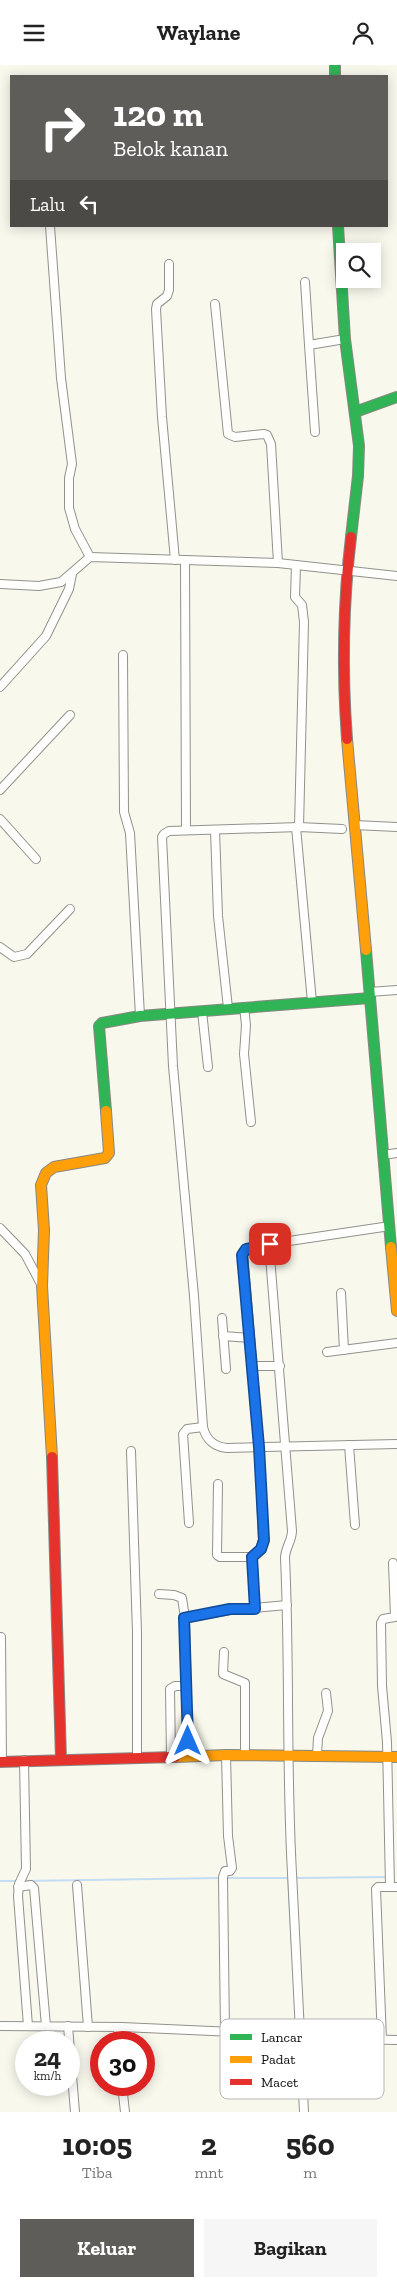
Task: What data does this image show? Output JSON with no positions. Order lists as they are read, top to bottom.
{
  "legend": ["Lancar", "Padat", "Macet"],
  "page": {
    "header": "Waylane",
    "turn": ["120 m", "Belok kanan"],
    "then": "Lalu",
    "speed": "24 km/h",
    "limit": "30",
    "eta": [
      "10:05",
      "Tiba",
      "2",
      "mnt",
      "560",
      "m"
    ],
    "buttons": ["Keluar", "Bagikan"]
  }
}
